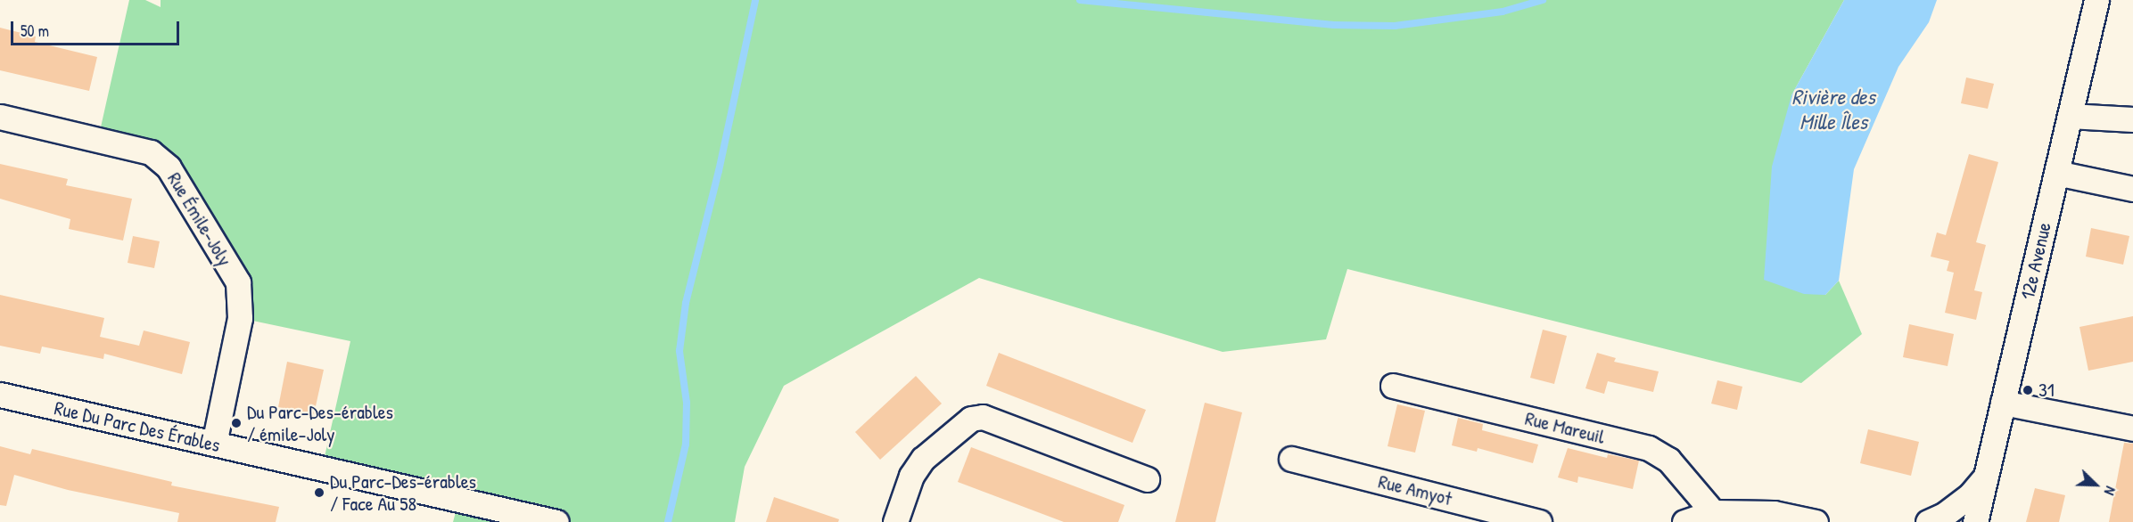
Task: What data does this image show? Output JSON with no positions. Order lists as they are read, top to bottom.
{
  "streets": {
    "street": [
      "Rue Émile-Joly",
      "12e Avenue",
      "Rue Du Parc Des Érables",
      "Rue Mareuil",
      "Rue Amyot"
    ]
  },
  "crossings": [
    ["Rue Émile-Joly", "Rue Du Parc Des Érables"]
  ],
  "water": ["Rivière des Mille Îles"],
  "places": ["31", "Du Parc-Des-érables / émile-Joly", "Du Parc-Des-érables / Face Au 58"],
  "scale_bar": "50 m",
  "north": "bottom right"
}
